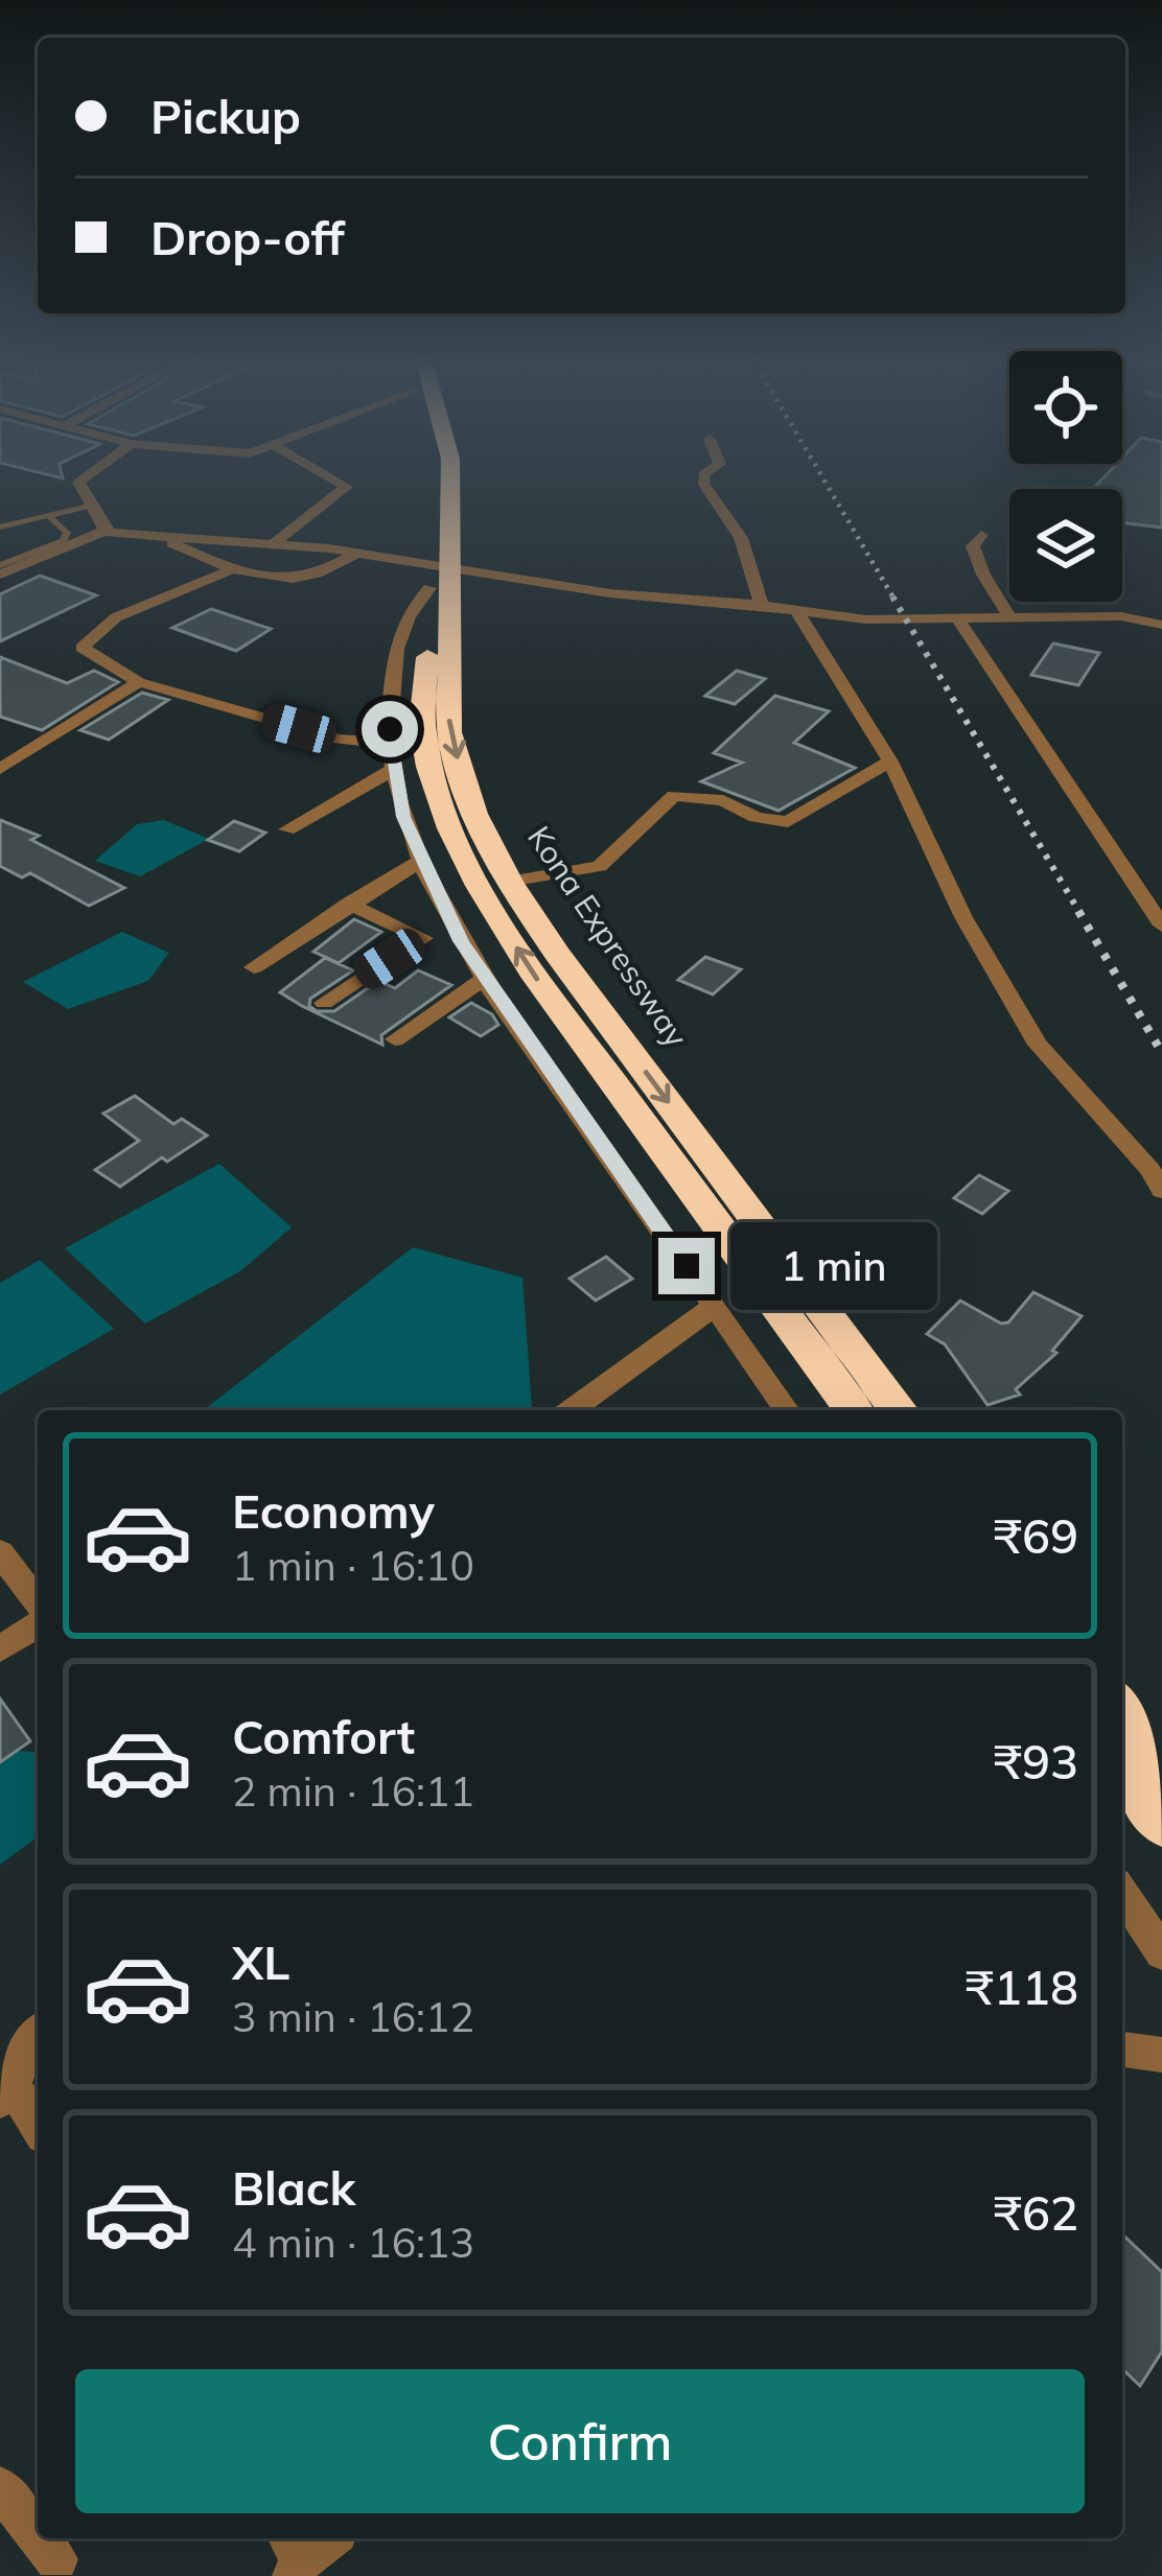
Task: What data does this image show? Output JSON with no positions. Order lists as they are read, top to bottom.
{
  "streets": {
    "highway": ["Kona Expressway"]
  },
  "page": {
    "banner": ["Pickup", "Drop-off"],
    "bubble": "1 min",
    "list": [
      {
        "name": "Economy",
        "note": "1 min · 16:10",
        "value": "₹69"
      },
      {
        "name": "Comfort",
        "note": "2 min · 16:11",
        "value": "₹93"
      },
      {
        "name": "XL",
        "note": "3 min · 16:12",
        "value": "₹118"
      },
      {
        "name": "Black",
        "note": "4 min · 16:13",
        "value": "₹62"
      }
    ],
    "buttons": "Confirm"
  }
}
